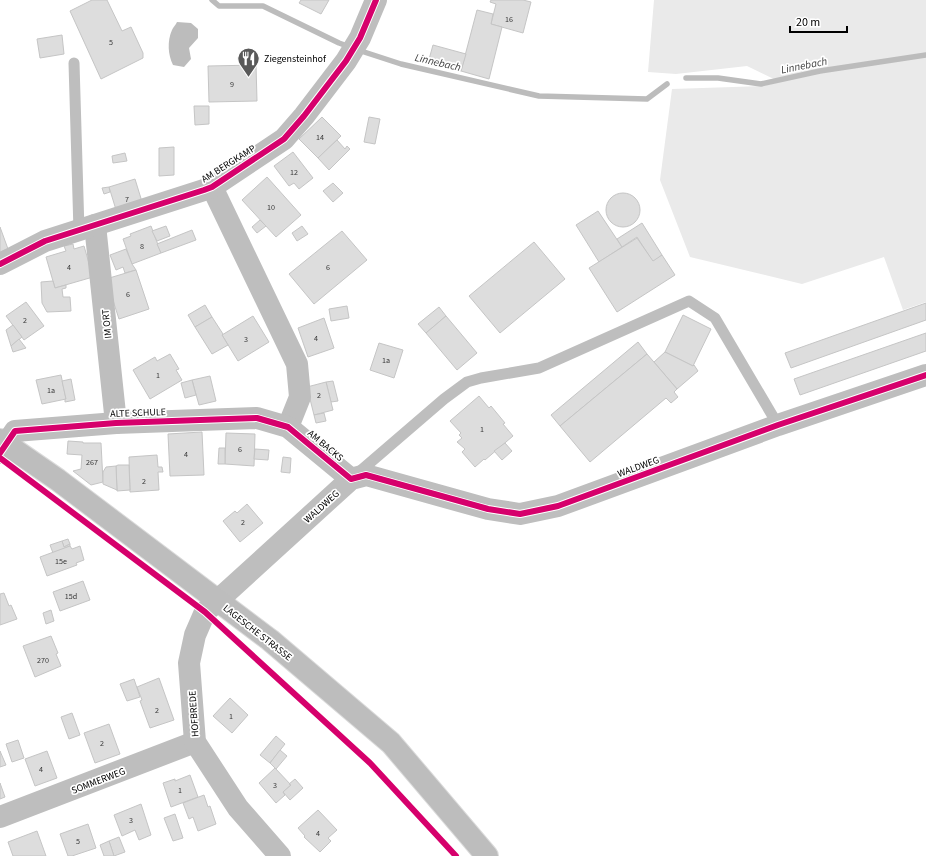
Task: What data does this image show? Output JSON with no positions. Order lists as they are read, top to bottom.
{
  "streets": {
    "main road": ["LAGESCHE STRASSE"],
    "street": [
      "AM BERGKAMP",
      "IM ORT",
      "ALTE SCHULE",
      "AM BACKS",
      "WALDWEG",
      "HOFBREDE",
      "SOMMERWEG"
    ]
  },
  "crossings": [
    ["AM BERGKAMP", "IM ORT"],
    ["IM ORT", "ALTE SCHULE"],
    ["ALTE SCHULE", "AM BACKS"],
    ["ALTE SCHULE", "LAGESCHE STRASSE"],
    ["AM BACKS", "WALDWEG"],
    ["WALDWEG", "LAGESCHE STRASSE"],
    ["WALDWEG", "HOFBREDE"],
    ["LAGESCHE STRASSE", "HOFBREDE"],
    ["HOFBREDE", "SOMMERWEG"]
  ],
  "water": ["Linnebach"],
  "places": {
    "restaurant": ["Ziegensteinhof"]
  },
  "house_numbers": [
    "16",
    "5",
    "9",
    "14",
    "12",
    "7",
    "10",
    "8",
    "4",
    "6",
    "6",
    "2",
    "4",
    "3",
    "1a",
    "1",
    "1a",
    "2",
    "1",
    "6",
    "4",
    "267",
    "2",
    "2",
    "15e",
    "15d",
    "270",
    "2",
    "1",
    "2",
    "4",
    "3",
    "1",
    "3",
    "4",
    "5"
  ],
  "scale_bar": "20 m"
}
